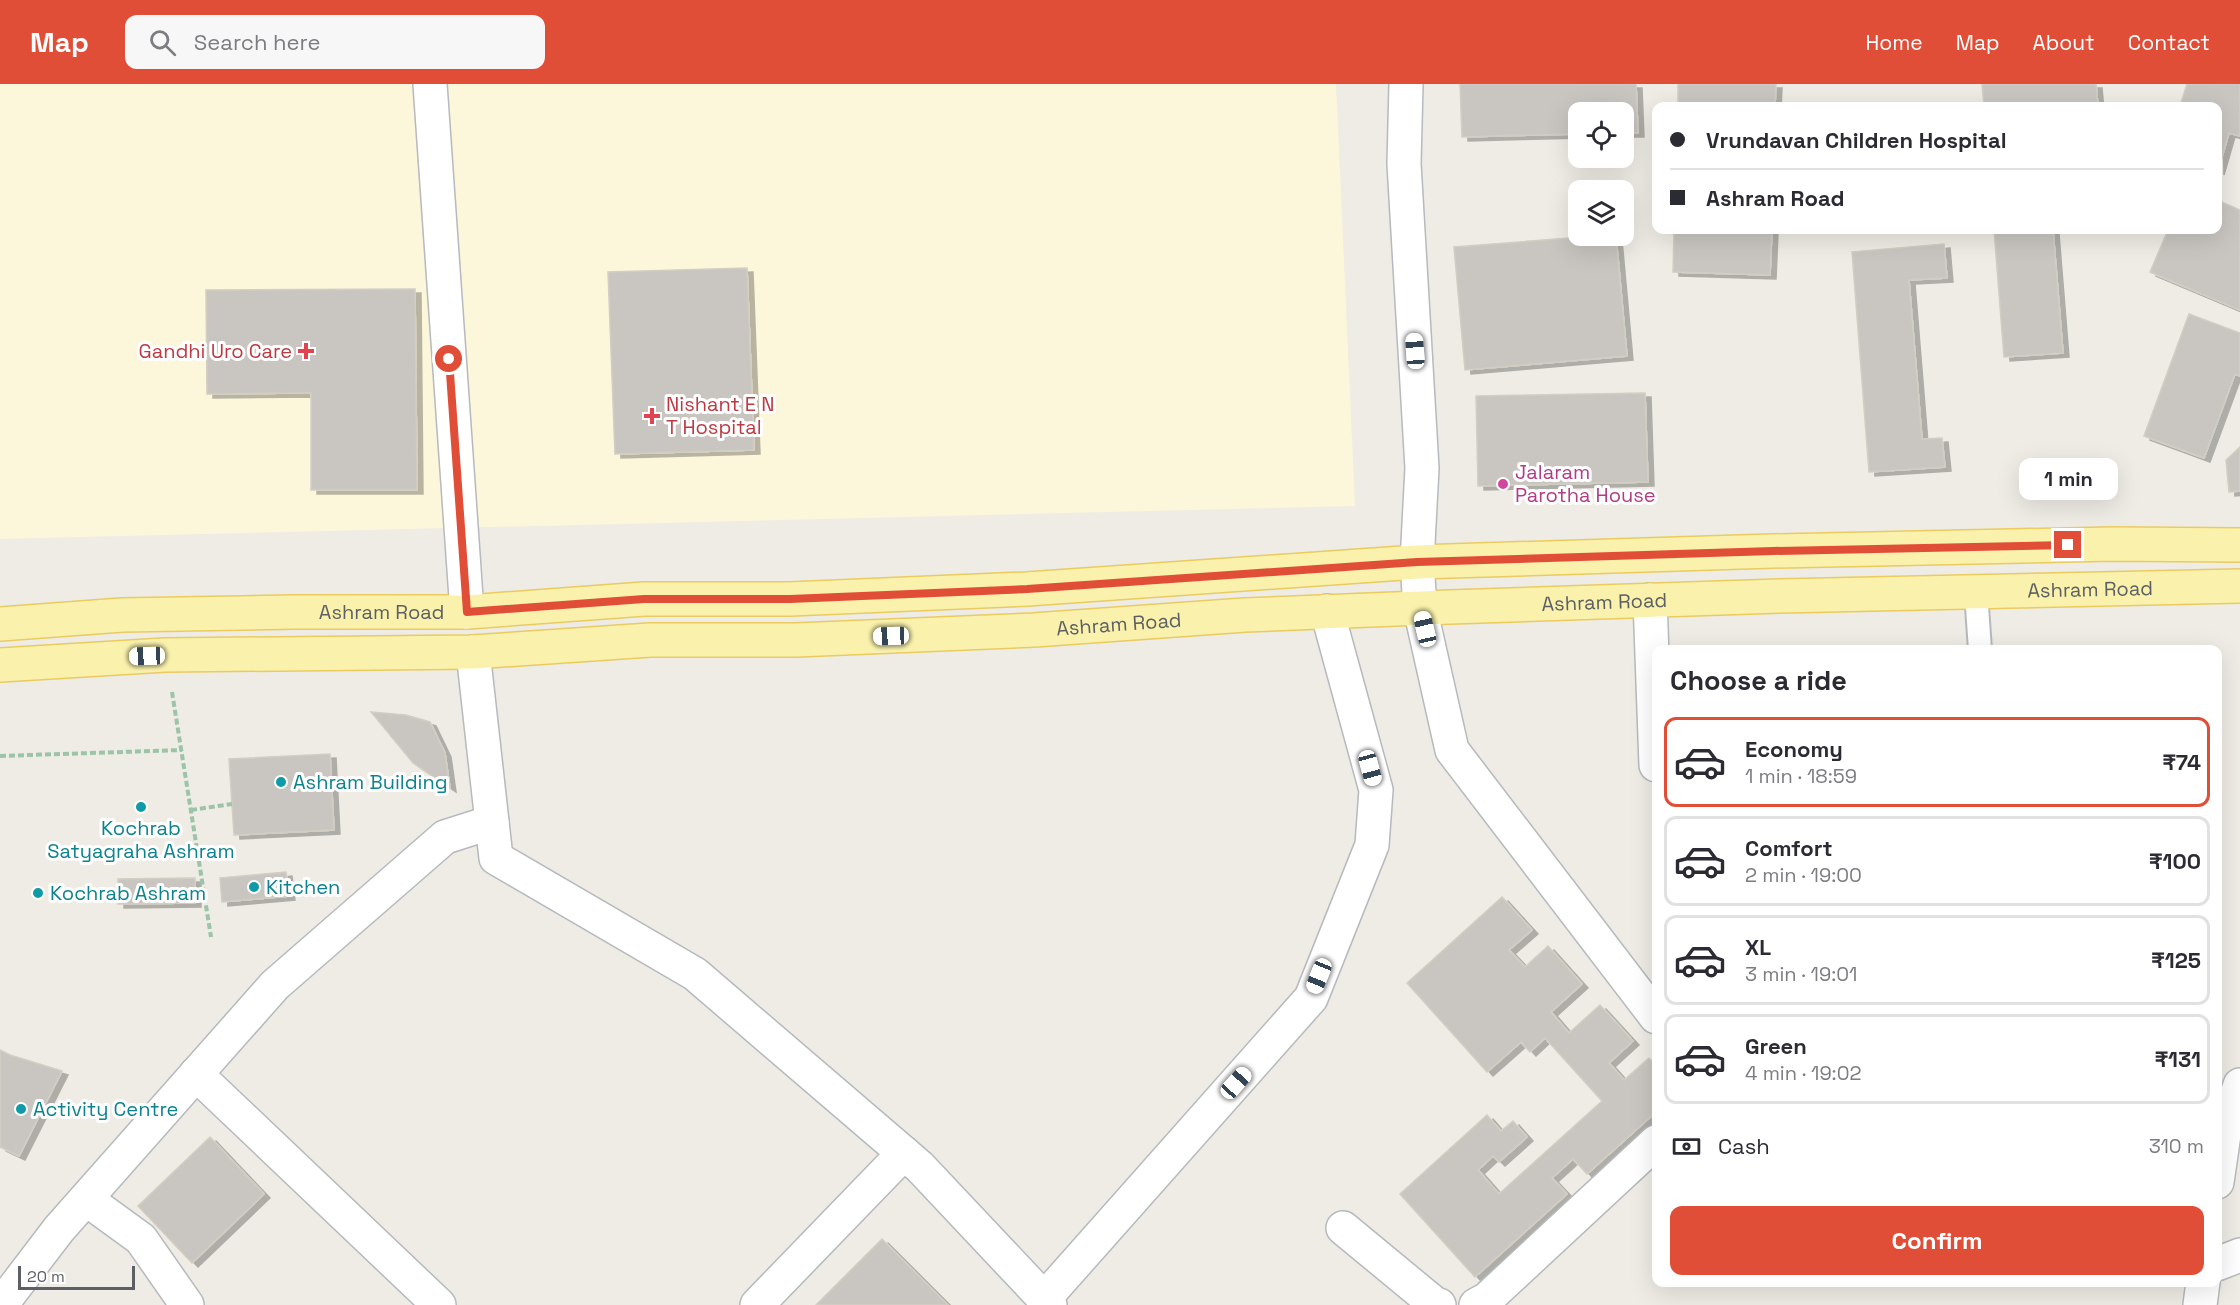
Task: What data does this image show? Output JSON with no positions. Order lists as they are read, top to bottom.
{
  "streets": {
    "main road": ["Ashram Road"]
  },
  "places": {
    "health": ["Gandhi Uro Care", "Nishant E N T Hospital"],
    "other": [
      "Jalaram Parotha House",
      "Ashram Building",
      "Kochrab Satyagraha Ashram",
      "Kitchen",
      "Kochrab Ashram",
      "Activity Centre"
    ]
  },
  "scale_bar": "20 m",
  "page": {
    "header": "Map",
    "search": "Search here",
    "nav": [
      "Home",
      "Map",
      "About",
      "Contact"
    ],
    "banner": ["Vrundavan Children Hospital", "Ashram Road"],
    "bubble": "1 min",
    "heading": "Choose a ride",
    "list": [
      {
        "name": "Economy",
        "note": "1 min · 18:59",
        "value": "₹74"
      },
      {
        "name": "Comfort",
        "note": "2 min · 19:00",
        "value": "₹100"
      },
      {
        "name": "XL",
        "note": "3 min · 19:01",
        "value": "₹125"
      },
      {
        "name": "Green",
        "note": "4 min · 19:02",
        "value": "₹131"
      }
    ],
    "pay": ["Cash", "310 m"],
    "buttons": "Confirm",
    "scale": "20 m"
  }
}
